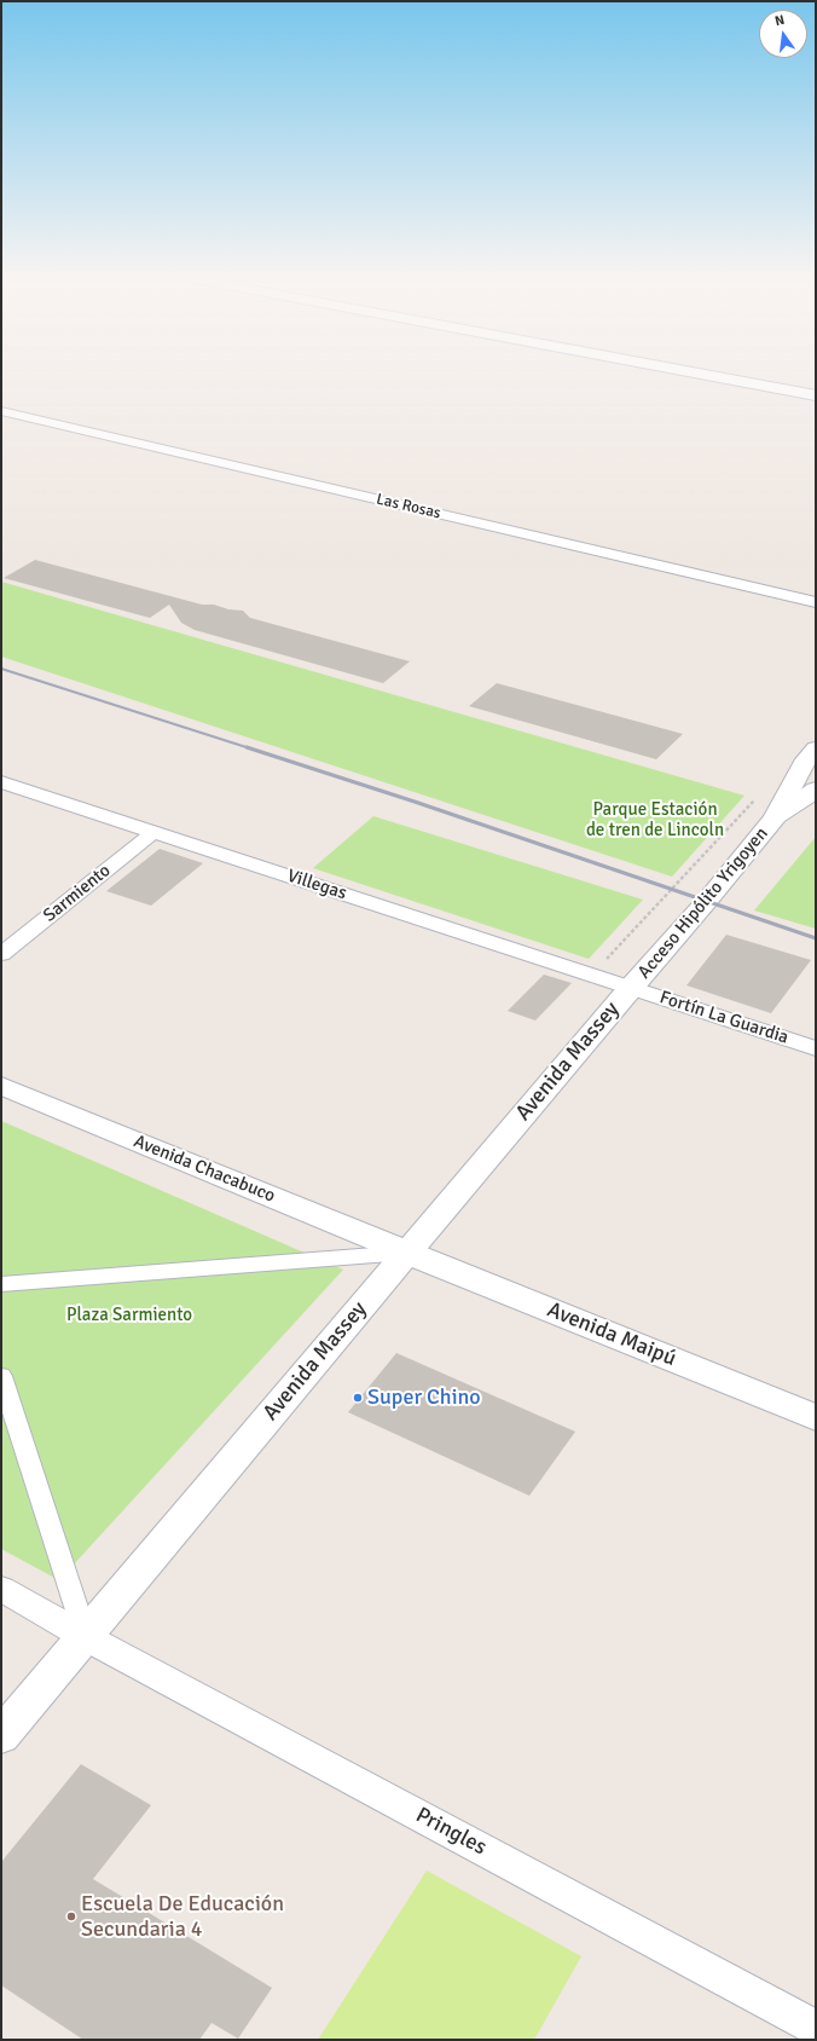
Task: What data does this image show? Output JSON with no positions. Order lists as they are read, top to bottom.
{
  "streets": {
    "main road": [
      "Acceso Hipólito Yrigoyen",
      "Avenida Massey",
      "Avenida Chacabuco",
      "Avenida Maipú"
    ],
    "street": [
      "Las Rosas",
      "Villegas",
      "Sarmiento",
      "Fortín La Guardia",
      "Pringles"
    ]
  },
  "crossings": [
    ["Villegas", "Sarmiento"],
    ["Villegas", "Acceso Hipólito Yrigoyen"],
    ["Villegas", "Fortín La Guardia"],
    ["Villegas", "Avenida Massey"],
    ["Acceso Hipólito Yrigoyen", "Fortín La Guardia"],
    ["Acceso Hipólito Yrigoyen", "Avenida Massey"],
    ["Fortín La Guardia", "Avenida Massey"],
    ["Avenida Massey", "Avenida Chacabuco"],
    ["Avenida Massey", "Avenida Maipú"],
    ["Avenida Massey", "Pringles"],
    ["Avenida Chacabuco", "Avenida Maipú"]
  ],
  "parks": ["Parque Estación de tren de Lincoln", "Plaza Sarmiento"],
  "places": ["Super Chino", "Escuela De Educación Secundaria 4"],
  "north": "top"
}
